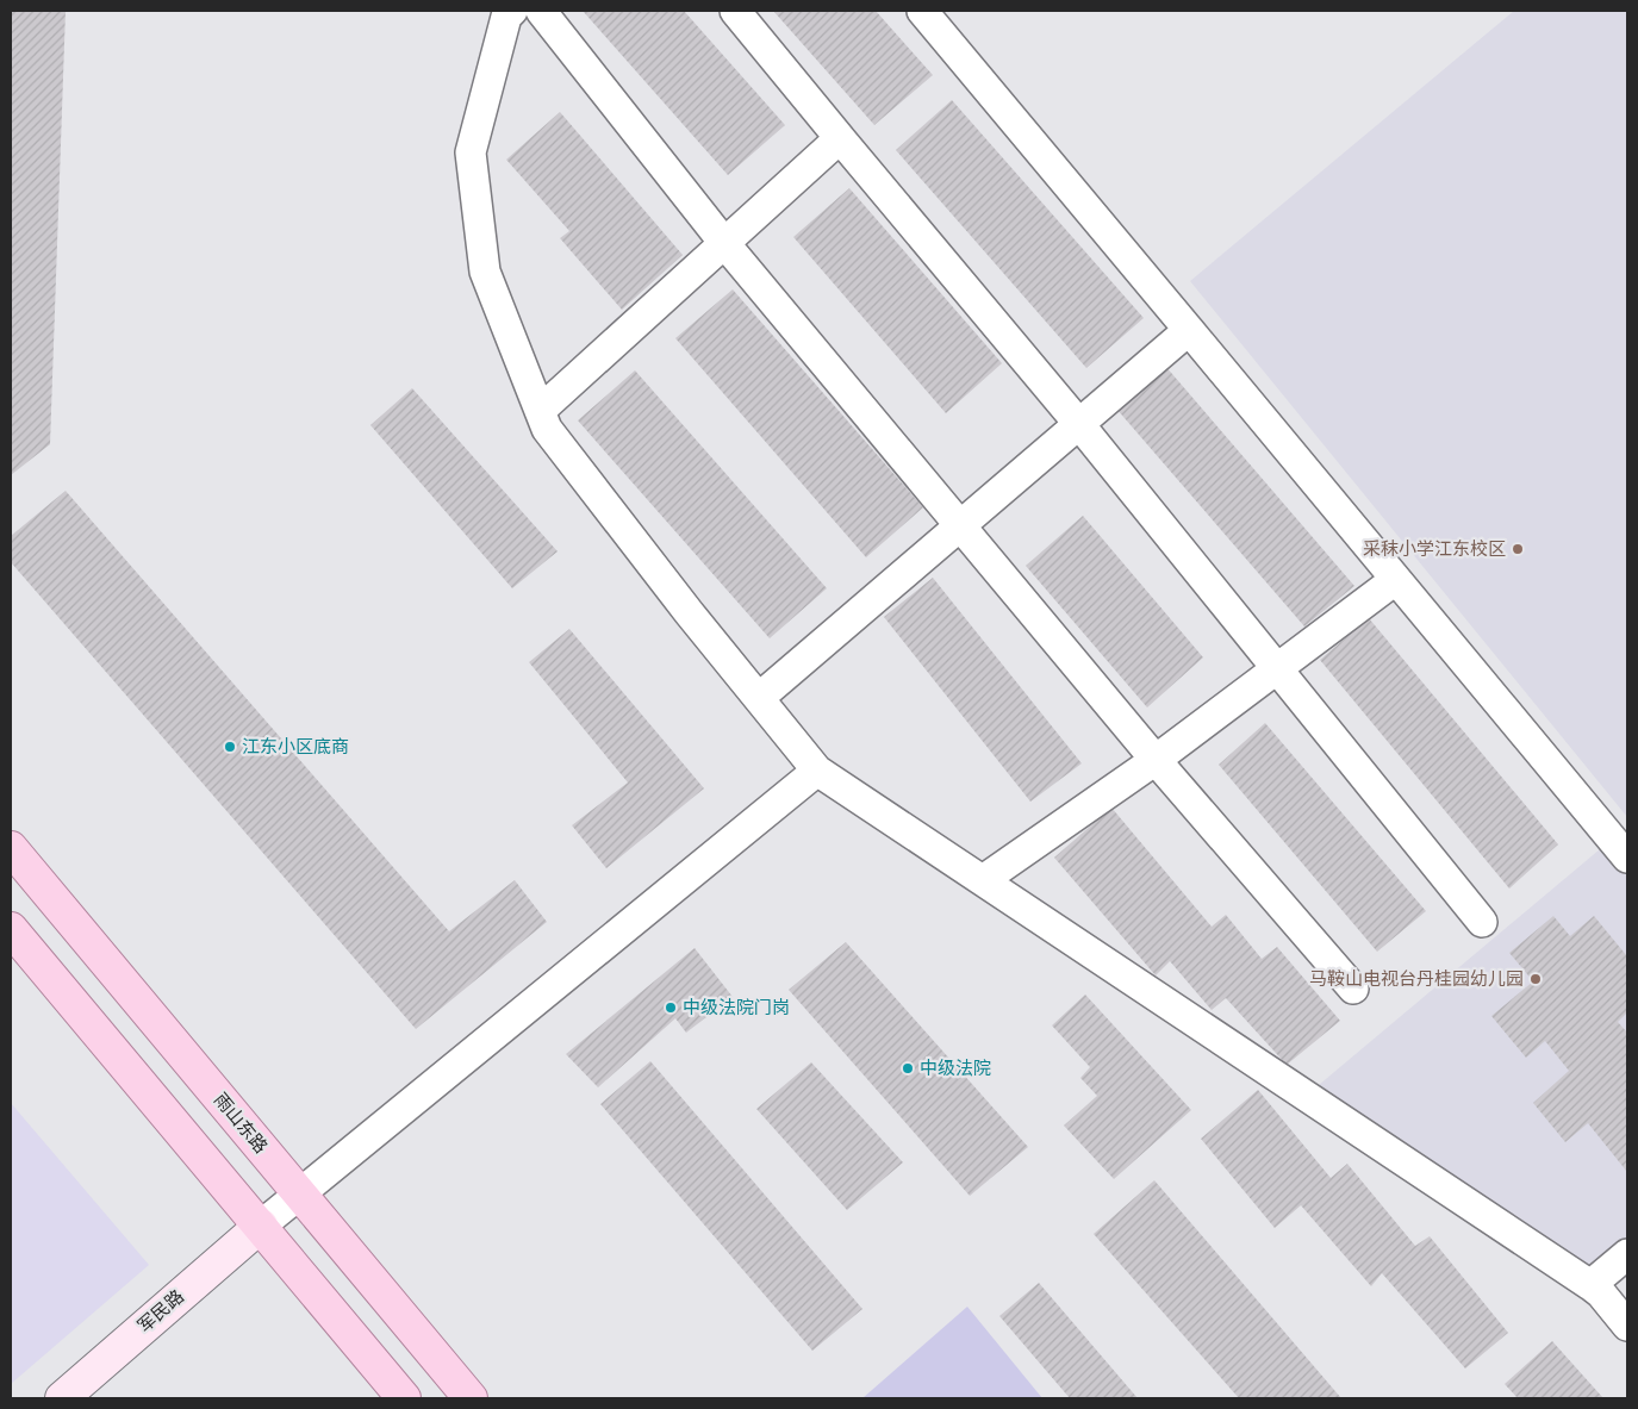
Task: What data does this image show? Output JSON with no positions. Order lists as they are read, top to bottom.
{
  "streets": {
    "main road": ["雨山东路"],
    "street": ["军民路"]
  },
  "places": [
    "采秣小学江东校区",
    "江东小区底商",
    "马鞍山电视台丹桂园幼儿园",
    "中级法院门岗",
    "中级法院"
  ]
}
